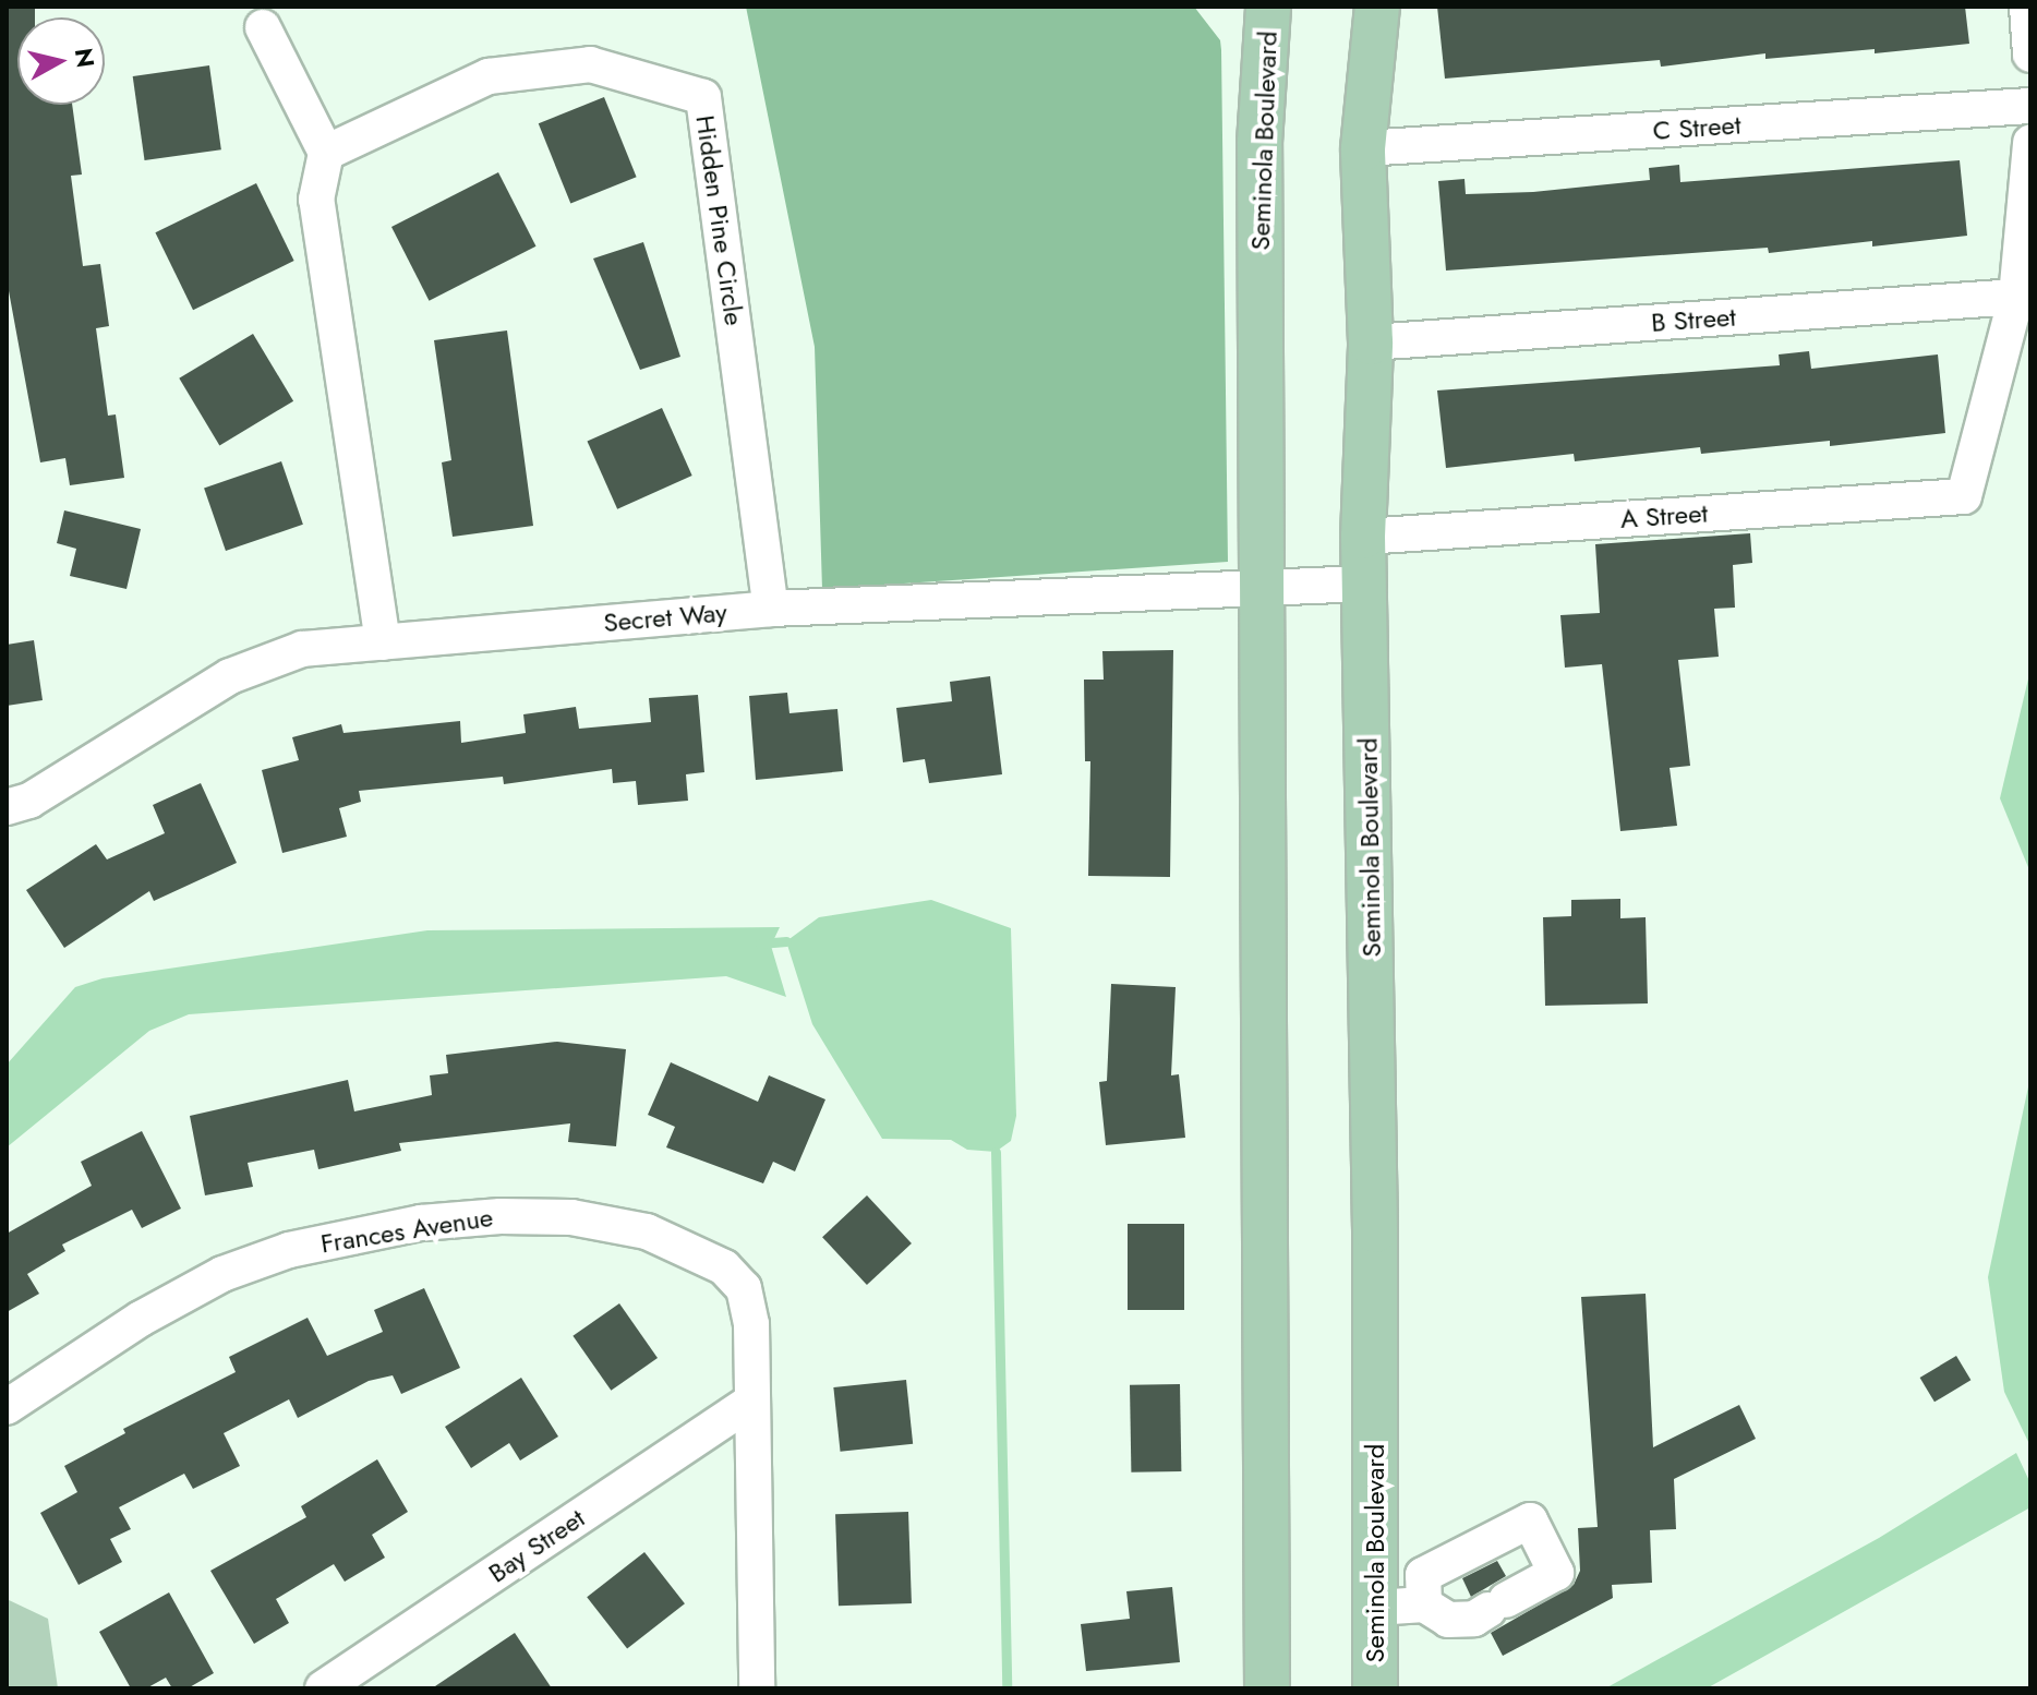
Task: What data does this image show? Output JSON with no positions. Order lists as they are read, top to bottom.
{
  "streets": {
    "main road": ["Seminola Boulevard"],
    "street": [
      "C Street",
      "Hidden Pine Circle",
      "B Street",
      "A Street",
      "Secret Way",
      "Frances Avenue",
      "Bay Street"
    ]
  },
  "crossings": [
    ["C Street", "Seminola Boulevard"],
    ["Seminola Boulevard", "B Street"],
    ["Seminola Boulevard", "A Street"],
    ["Seminola Boulevard", "Secret Way"],
    ["Hidden Pine Circle", "Secret Way"],
    ["B Street", "A Street"],
    ["Frances Avenue", "Bay Street"]
  ],
  "north": "right"
}
